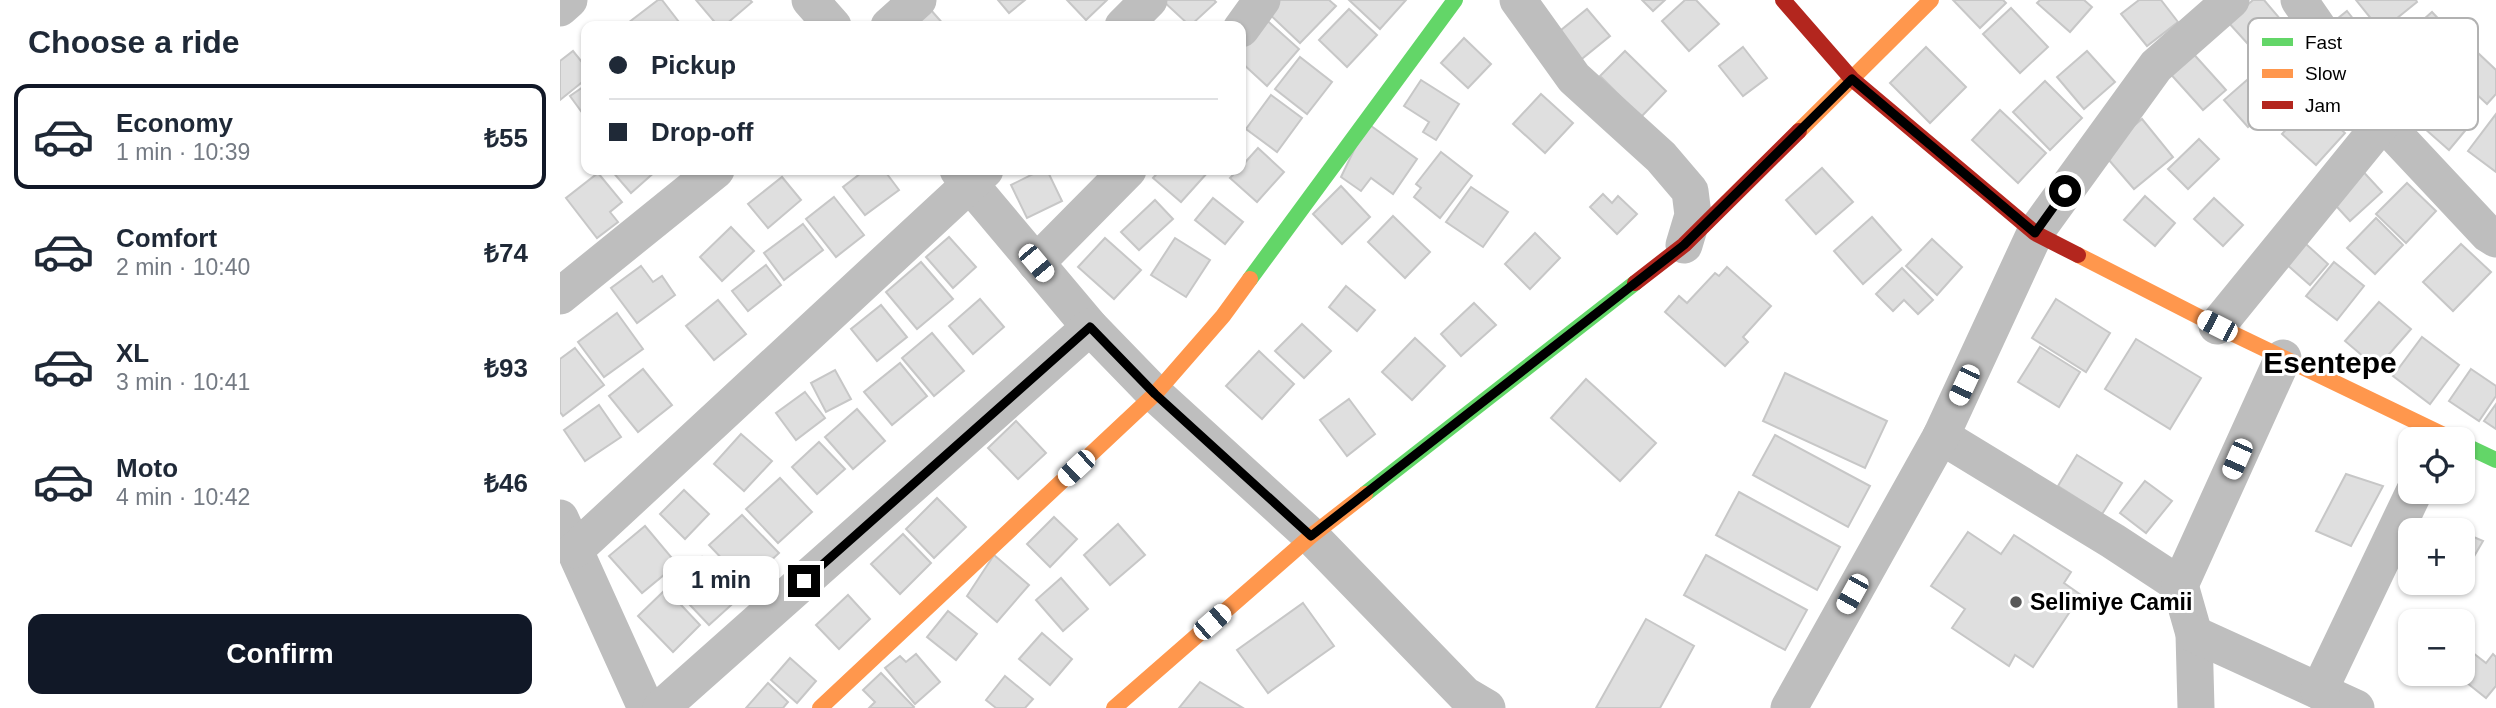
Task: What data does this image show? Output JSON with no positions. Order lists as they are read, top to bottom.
{
  "districts": ["Esentepe"],
  "places": ["Selimiye Camii"],
  "legend": ["Fast", "Slow", "Jam"],
  "page": {
    "heading": "Choose a ride",
    "banner": ["Pickup", "Drop-off"],
    "list": [
      {
        "name": "Economy",
        "note": "1 min · 10:39",
        "value": "₺55"
      },
      {
        "name": "Comfort",
        "note": "2 min · 10:40",
        "value": "₺74"
      },
      {
        "name": "XL",
        "note": "3 min · 10:41",
        "value": "₺93"
      },
      {
        "name": "Moto",
        "note": "4 min · 10:42",
        "value": "₺46"
      }
    ],
    "map_buttons": ["+", "−"],
    "bubble": "1 min",
    "buttons": "Confirm"
  }
}
